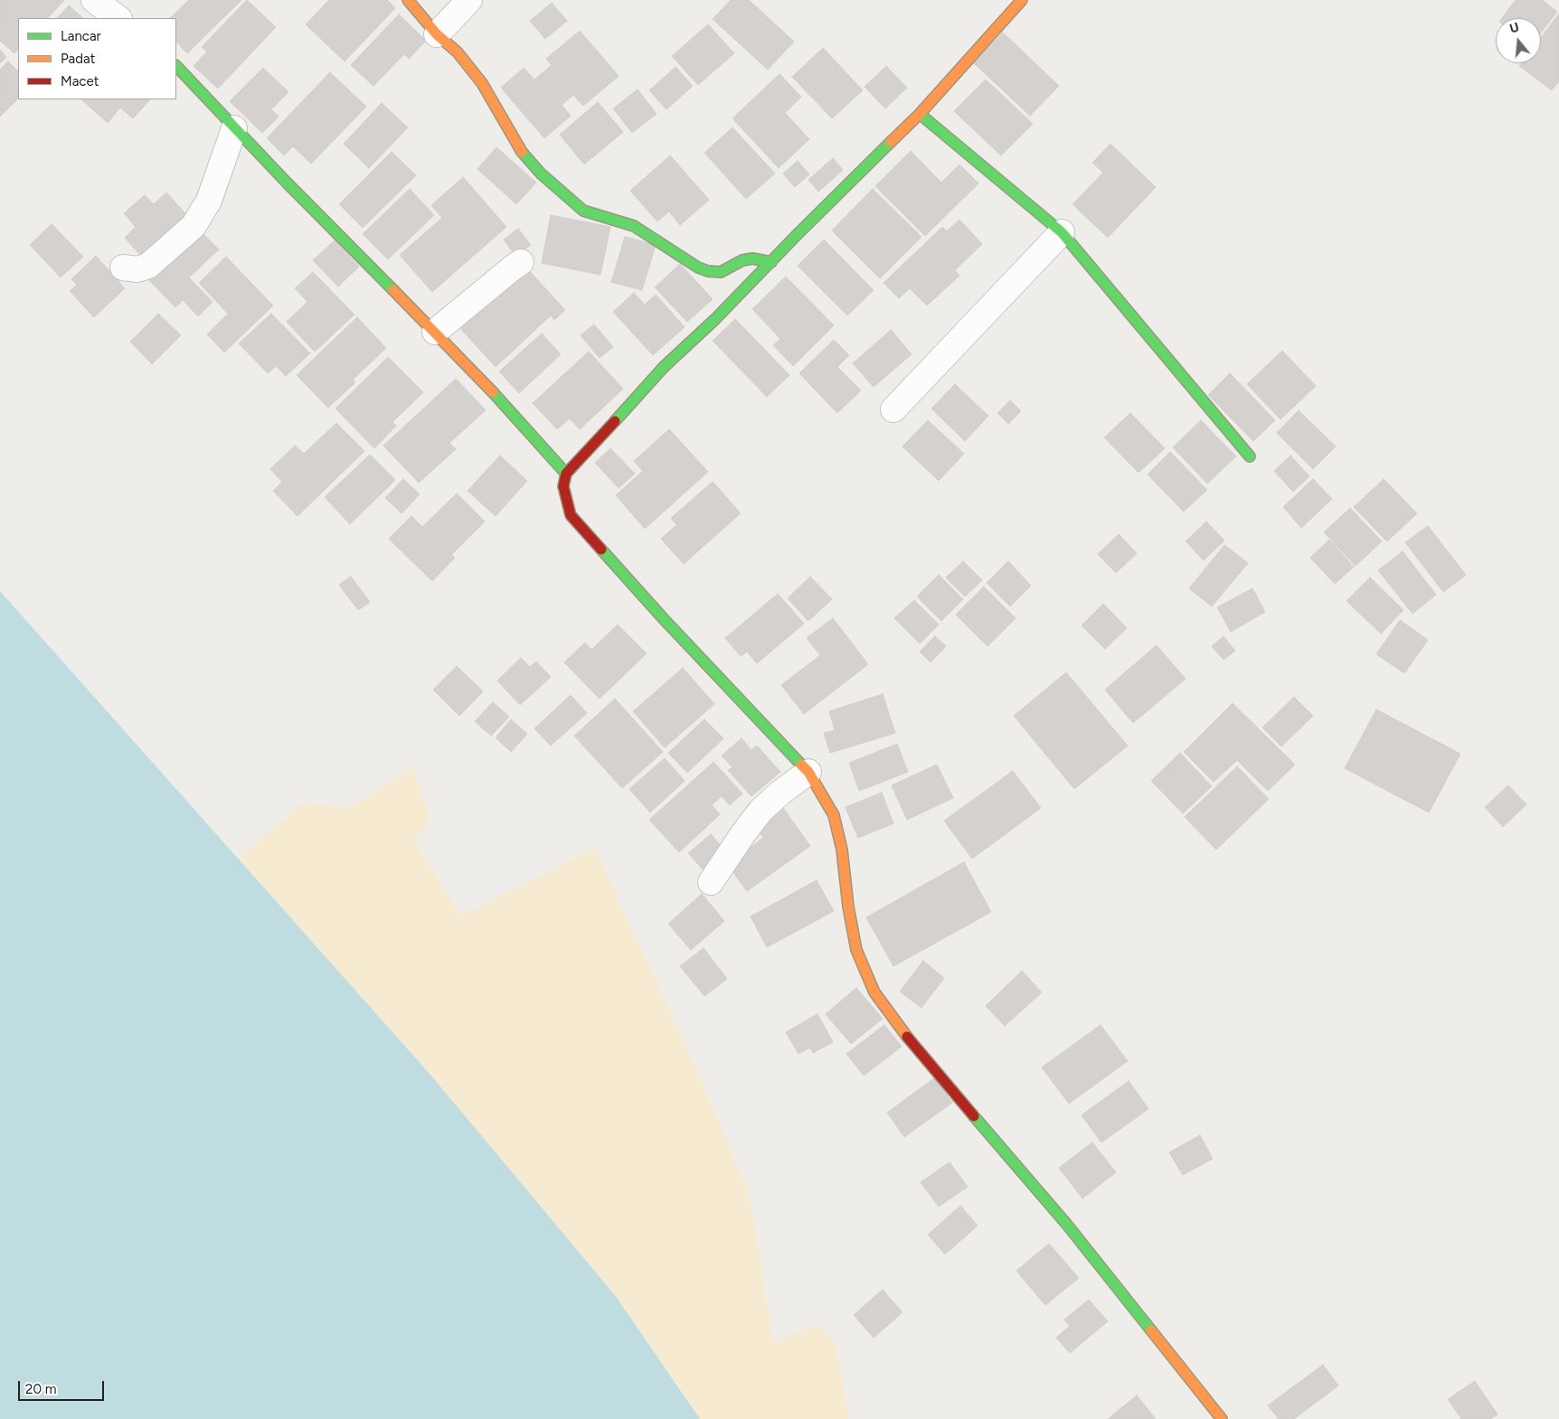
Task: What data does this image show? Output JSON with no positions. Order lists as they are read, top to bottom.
{
  "legend": ["Lancar", "Padat", "Macet"],
  "scale_bar": "20 m",
  "north": "top"
}
